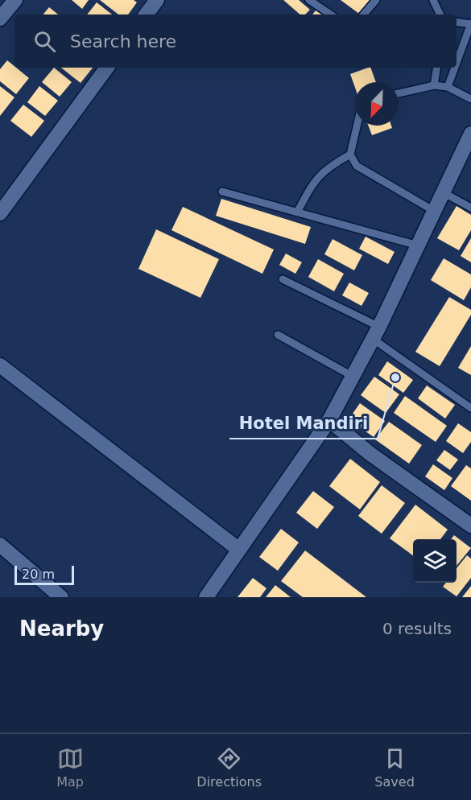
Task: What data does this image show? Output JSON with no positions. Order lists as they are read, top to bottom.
{
  "places": ["Hotel Mandiri"],
  "scale_bar": "20 m",
  "north": "bottom left",
  "page": {
    "search": "Search here",
    "scale": "20 m",
    "heading": ["Nearby", "0 results"],
    "nav": ["Map", "Directions", "Saved"]
  }
}
